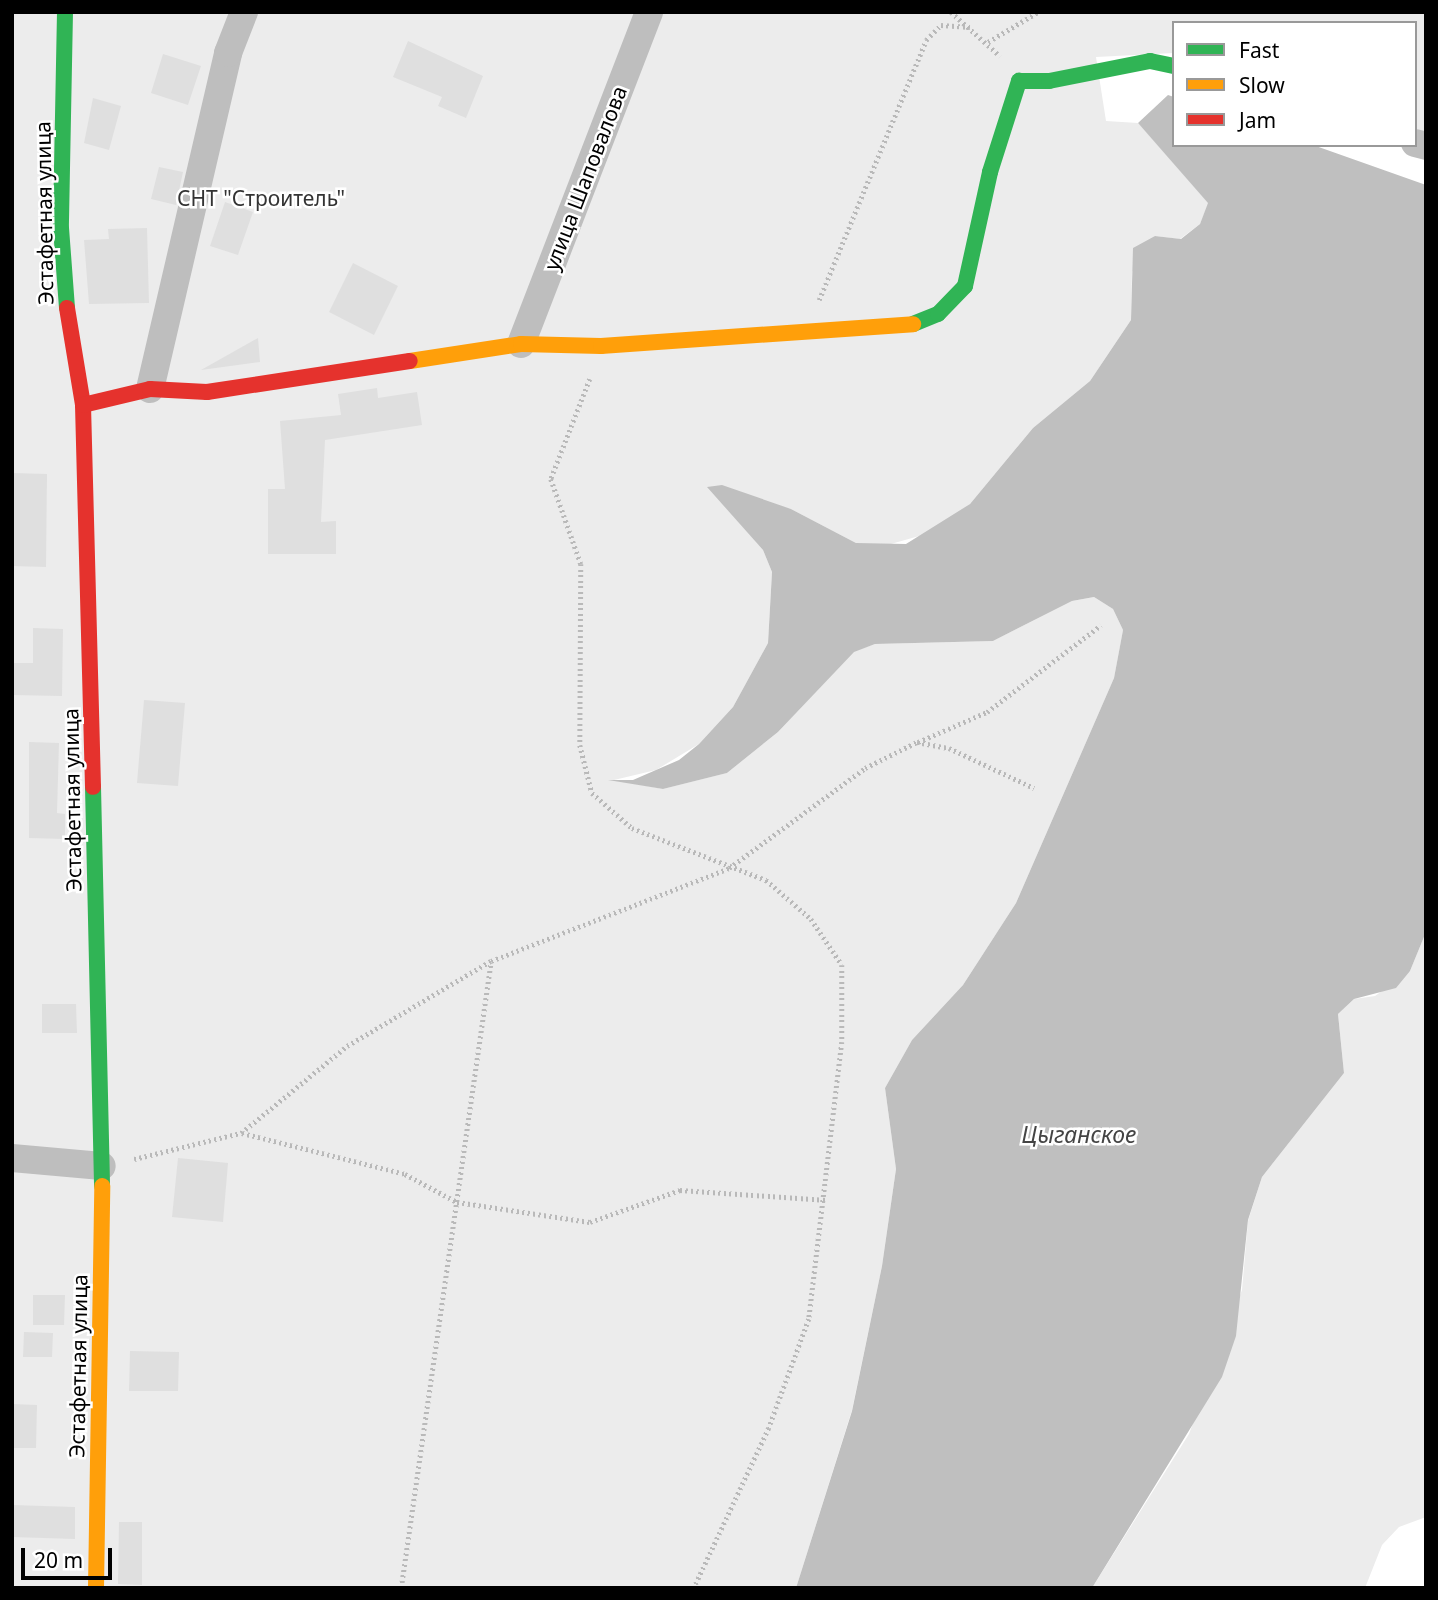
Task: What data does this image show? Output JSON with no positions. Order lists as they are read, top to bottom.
{
  "streets": {
    "street": ["улица Шаповалова", "Эстафетная улица"]
  },
  "water": ["Цыганское"],
  "parks": ["СНТ \"Строитель\""],
  "legend": ["Fast", "Slow", "Jam"],
  "scale_bar": "20 m"
}
